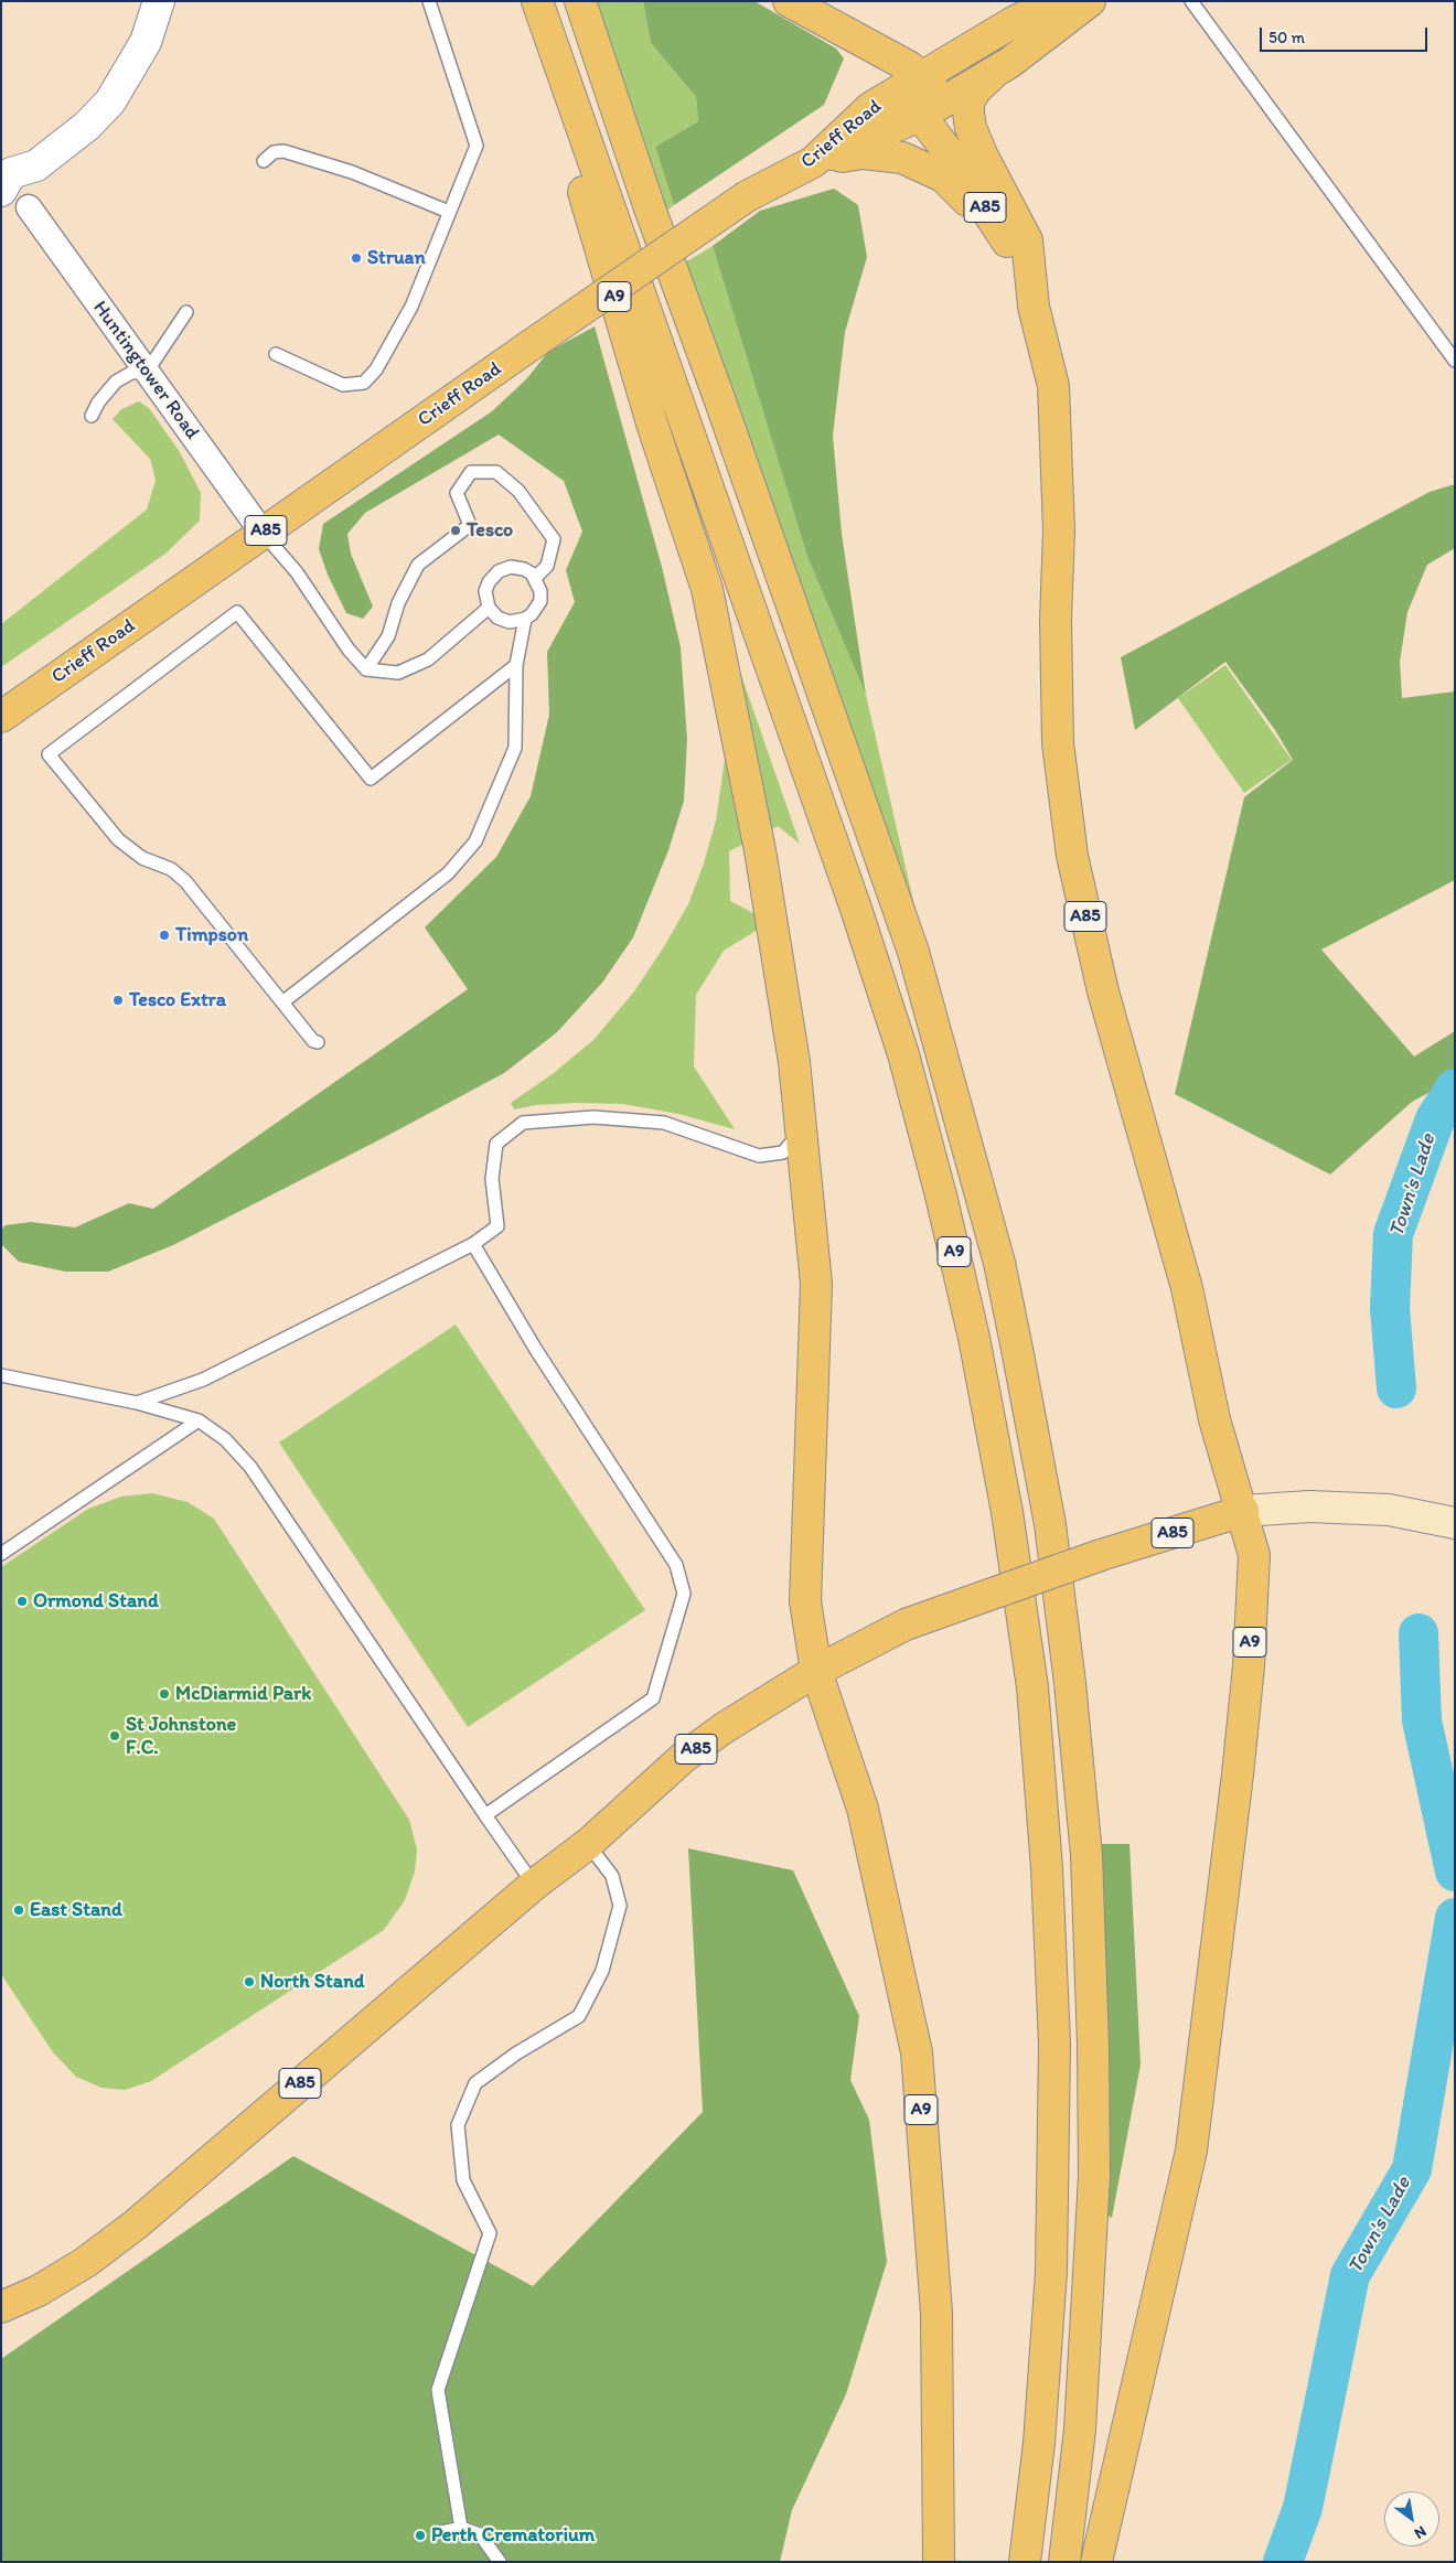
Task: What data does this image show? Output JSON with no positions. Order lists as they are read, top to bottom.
{
  "streets": {
    "main road": ["Crieff Road", "A85", "A9"],
    "street": ["Huntingtower Road"]
  },
  "crossings": [
    ["Crieff Road", "A85"],
    ["Crieff Road", "Huntingtower Road"],
    ["A85", "A9"]
  ],
  "water": ["Town's Lade"],
  "places": [
    "Struan",
    "Tesco",
    "Timpson",
    "Tesco Extra",
    "Ormond Stand",
    "McDiarmid Park",
    "St Johnstone F.C.",
    "East Stand",
    "North Stand",
    "Perth Crematorium"
  ],
  "scale_bar": "50 m",
  "north": "bottom right"
}
